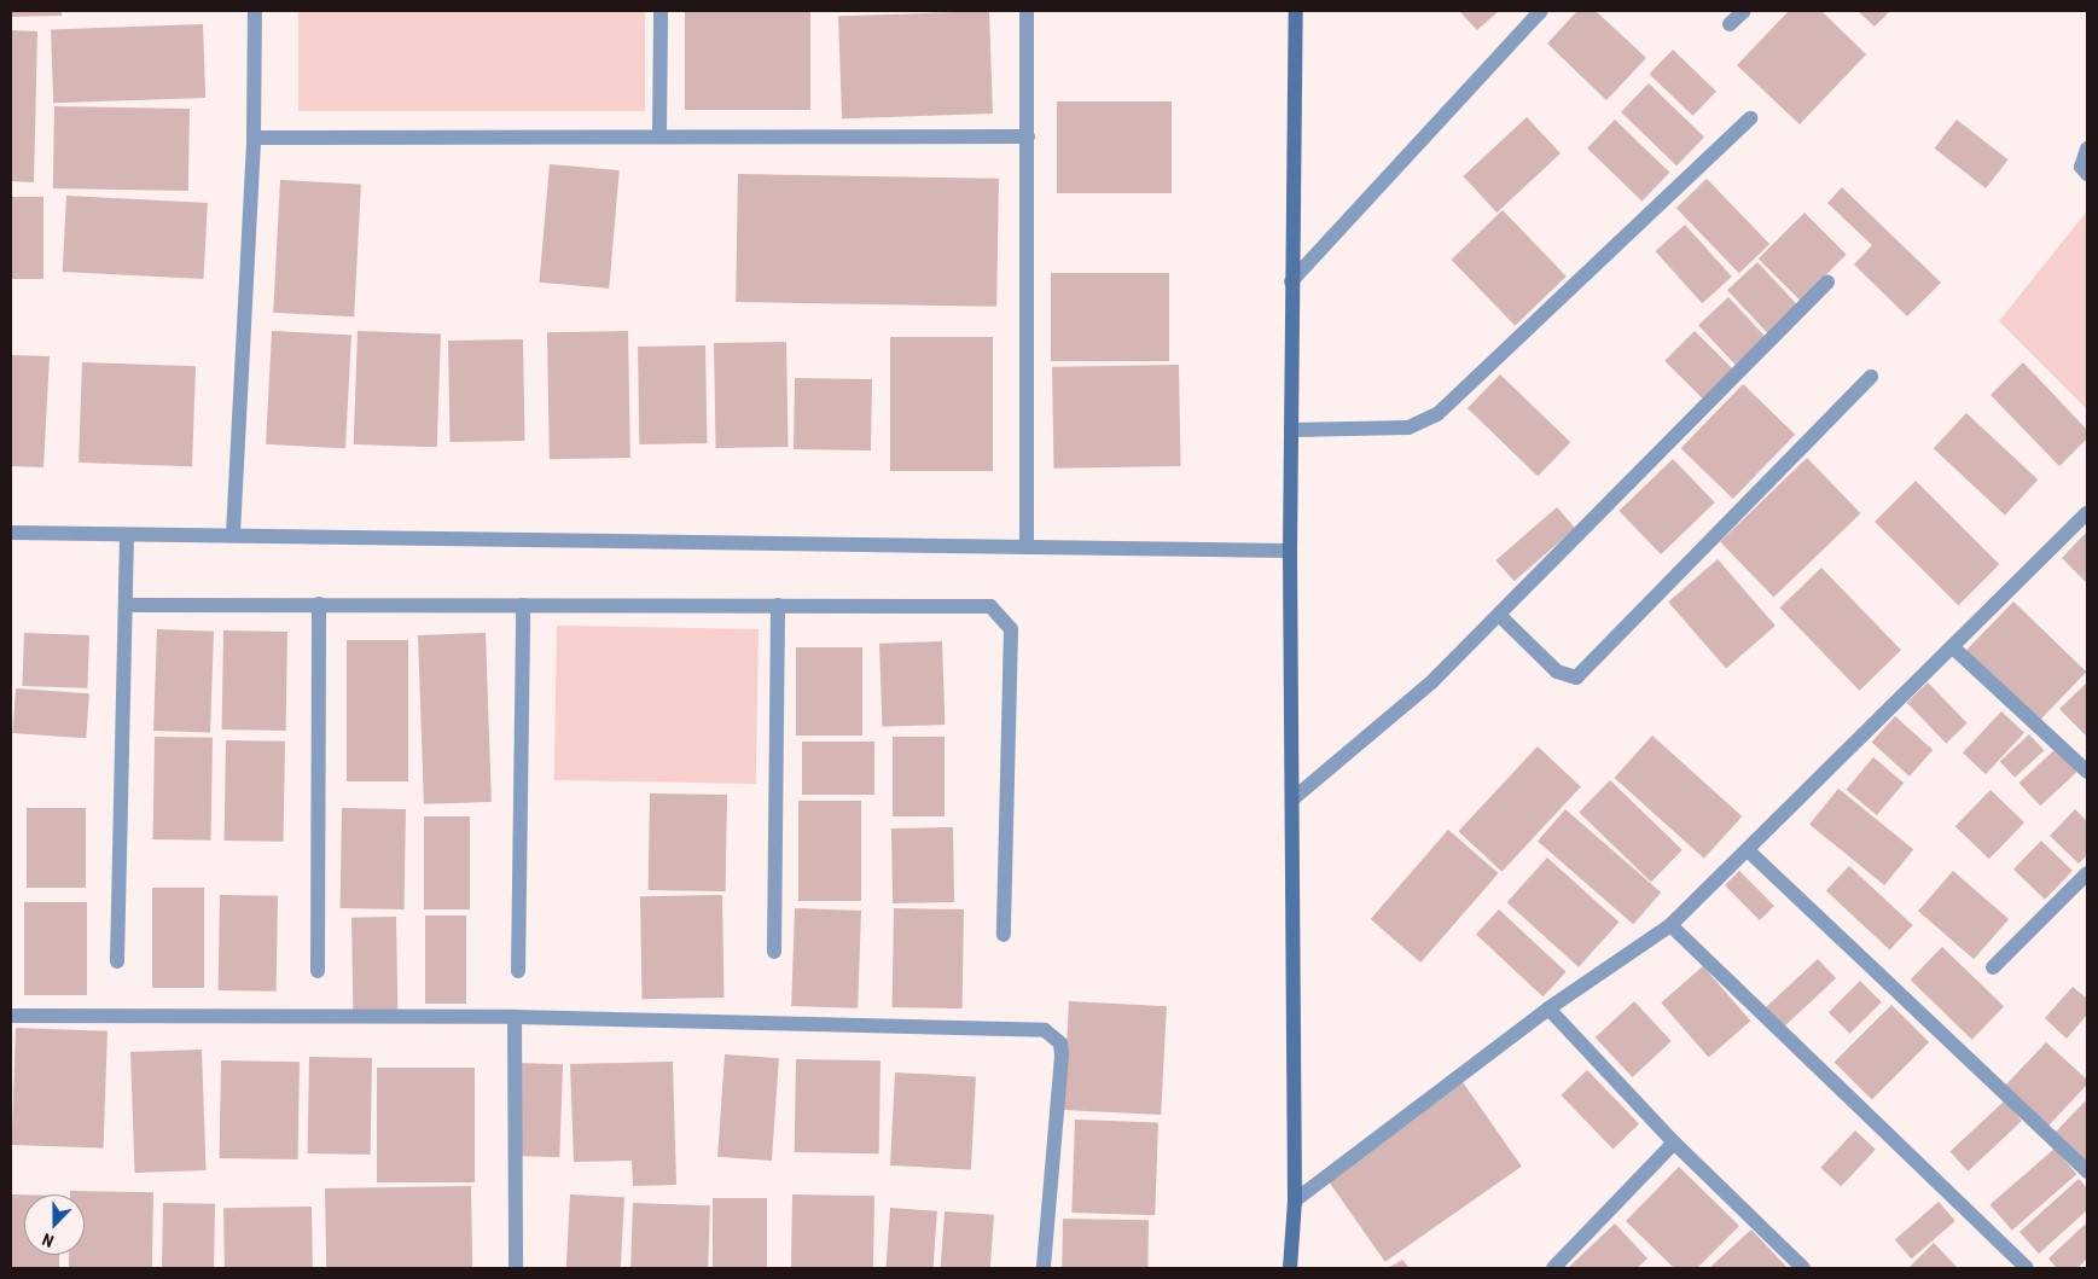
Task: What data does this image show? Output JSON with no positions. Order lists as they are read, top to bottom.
{
  "north": "bottom"
}
